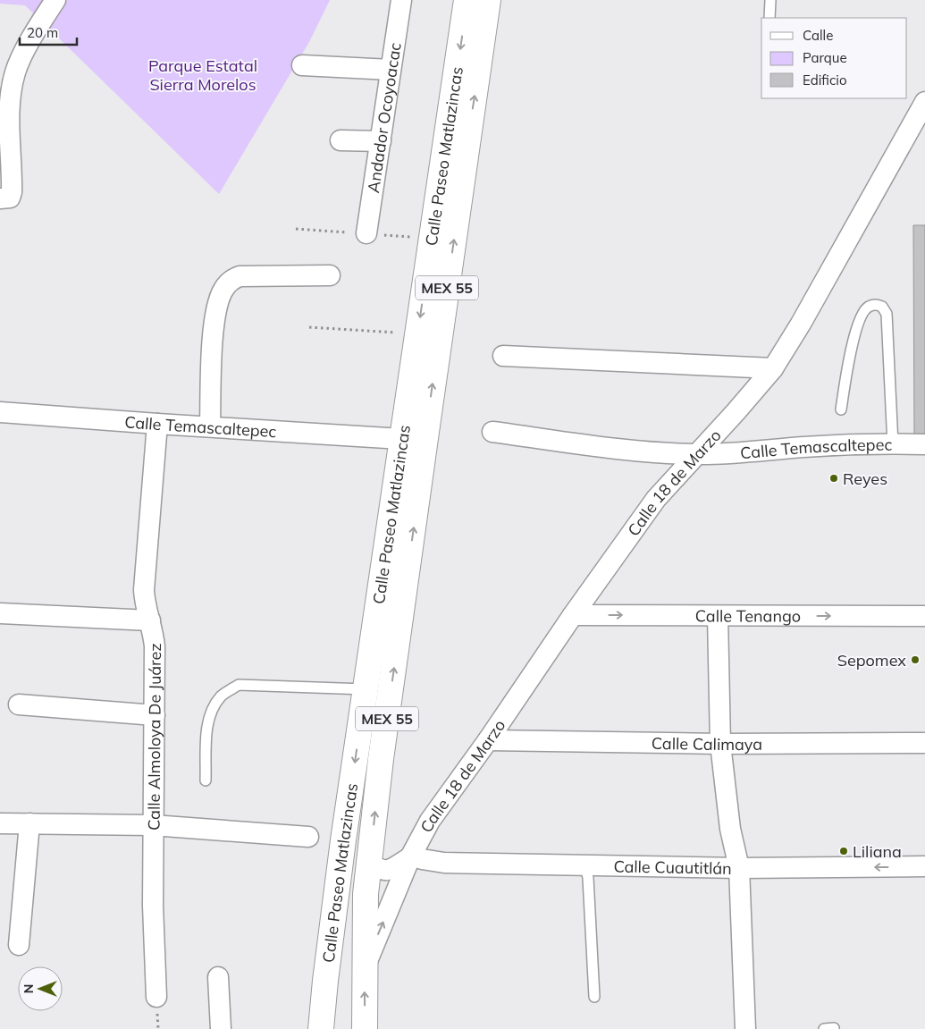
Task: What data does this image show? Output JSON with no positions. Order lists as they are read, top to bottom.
{
  "streets": {
    "highway": ["Calle Paseo Matlazincas", "MEX 55"],
    "street": [
      "Andador Ocoyoacac",
      "Calle Temascaltepec",
      "Calle 18 de Marzo",
      "Calle Tenango",
      "Calle Almoloya De Juárez",
      "Calle Calimaya",
      "Calle Cuautitlán"
    ]
  },
  "crossings": [
    ["Calle Paseo Matlazincas", "Calle Temascaltepec"],
    ["Calle Paseo Matlazincas", "Calle 18 de Marzo"],
    ["Calle Temascaltepec", "Calle 18 de Marzo"],
    ["Calle Temascaltepec", "Calle Almoloya De Juárez"],
    ["Calle 18 de Marzo", "Calle Tenango"],
    ["Calle 18 de Marzo", "Calle Calimaya"],
    ["Calle 18 de Marzo", "Calle Cuautitlán"]
  ],
  "one_way": ["Calle Tenango", "Calle Cuautitlán"],
  "parks": ["Parque Estatal Sierra Morelos"],
  "places": ["Reyes", "Sepomex", "Liliana"],
  "legend": ["Calle", "Parque", "Edificio"],
  "scale_bar": "20 m",
  "north": "left"
}
